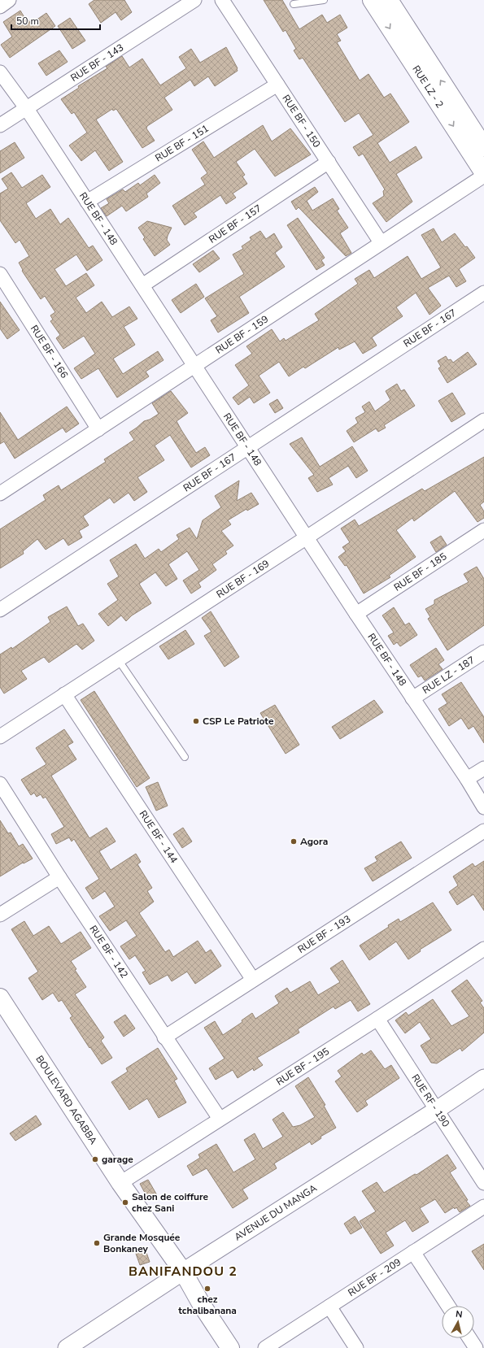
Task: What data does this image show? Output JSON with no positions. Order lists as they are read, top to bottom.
{
  "streets": {
    "main road": ["RUE LZ - 2", "BOULEVARD AGABBA"],
    "street": [
      "RUE BF - 143",
      "RUE BF - 150",
      "RUE BF - 151",
      "RUE BF - 148",
      "RUE BF - 157",
      "RUE BF - 167",
      "RUE BF - 159",
      "RUE BF - 166",
      "RUE BF - 185",
      "RUE BF - 169",
      "RUE LZ - 187",
      "RUE BF - 144",
      "RUE BF - 193",
      "RUE BF - 142",
      "RUE BF - 195",
      "RUE RF - 190",
      "AVENUE DU MANGA",
      "RUE BF - 209"
    ]
  },
  "crossings": [
    ["RUE BF - 143", "RUE BF - 148"],
    ["RUE BF - 150", "RUE BF - 151"],
    ["RUE BF - 150", "RUE BF - 157"],
    ["RUE BF - 150", "RUE BF - 159"],
    ["RUE BF - 151", "RUE BF - 148"],
    ["RUE BF - 148", "RUE BF - 157"],
    ["RUE BF - 148", "RUE BF - 167"],
    ["RUE BF - 148", "RUE BF - 159"],
    ["RUE BF - 148", "RUE BF - 185"],
    ["RUE BF - 148", "RUE BF - 169"],
    ["RUE BF - 148", "RUE LZ - 187"],
    ["RUE BF - 159", "RUE BF - 166"],
    ["RUE BF - 169", "RUE BF - 144"],
    ["RUE BF - 144", "RUE BF - 193"],
    ["RUE BF - 193", "RUE BF - 142"],
    ["RUE BF - 142", "RUE BF - 195"],
    ["RUE BF - 195", "BOULEVARD AGABBA"],
    ["RUE BF - 195", "RUE RF - 190"],
    ["BOULEVARD AGABBA", "AVENUE DU MANGA"],
    ["RUE RF - 190", "AVENUE DU MANGA"]
  ],
  "districts": ["BANIFANDOU 2"],
  "places": [
    "CSP Le Patriote",
    "Agora",
    "garage",
    "Salon de coiffure chez Sani",
    "Grande Mosquée Bonkaney",
    "chez tchalibanana"
  ],
  "scale_bar": "50 m",
  "north": "top"
}
